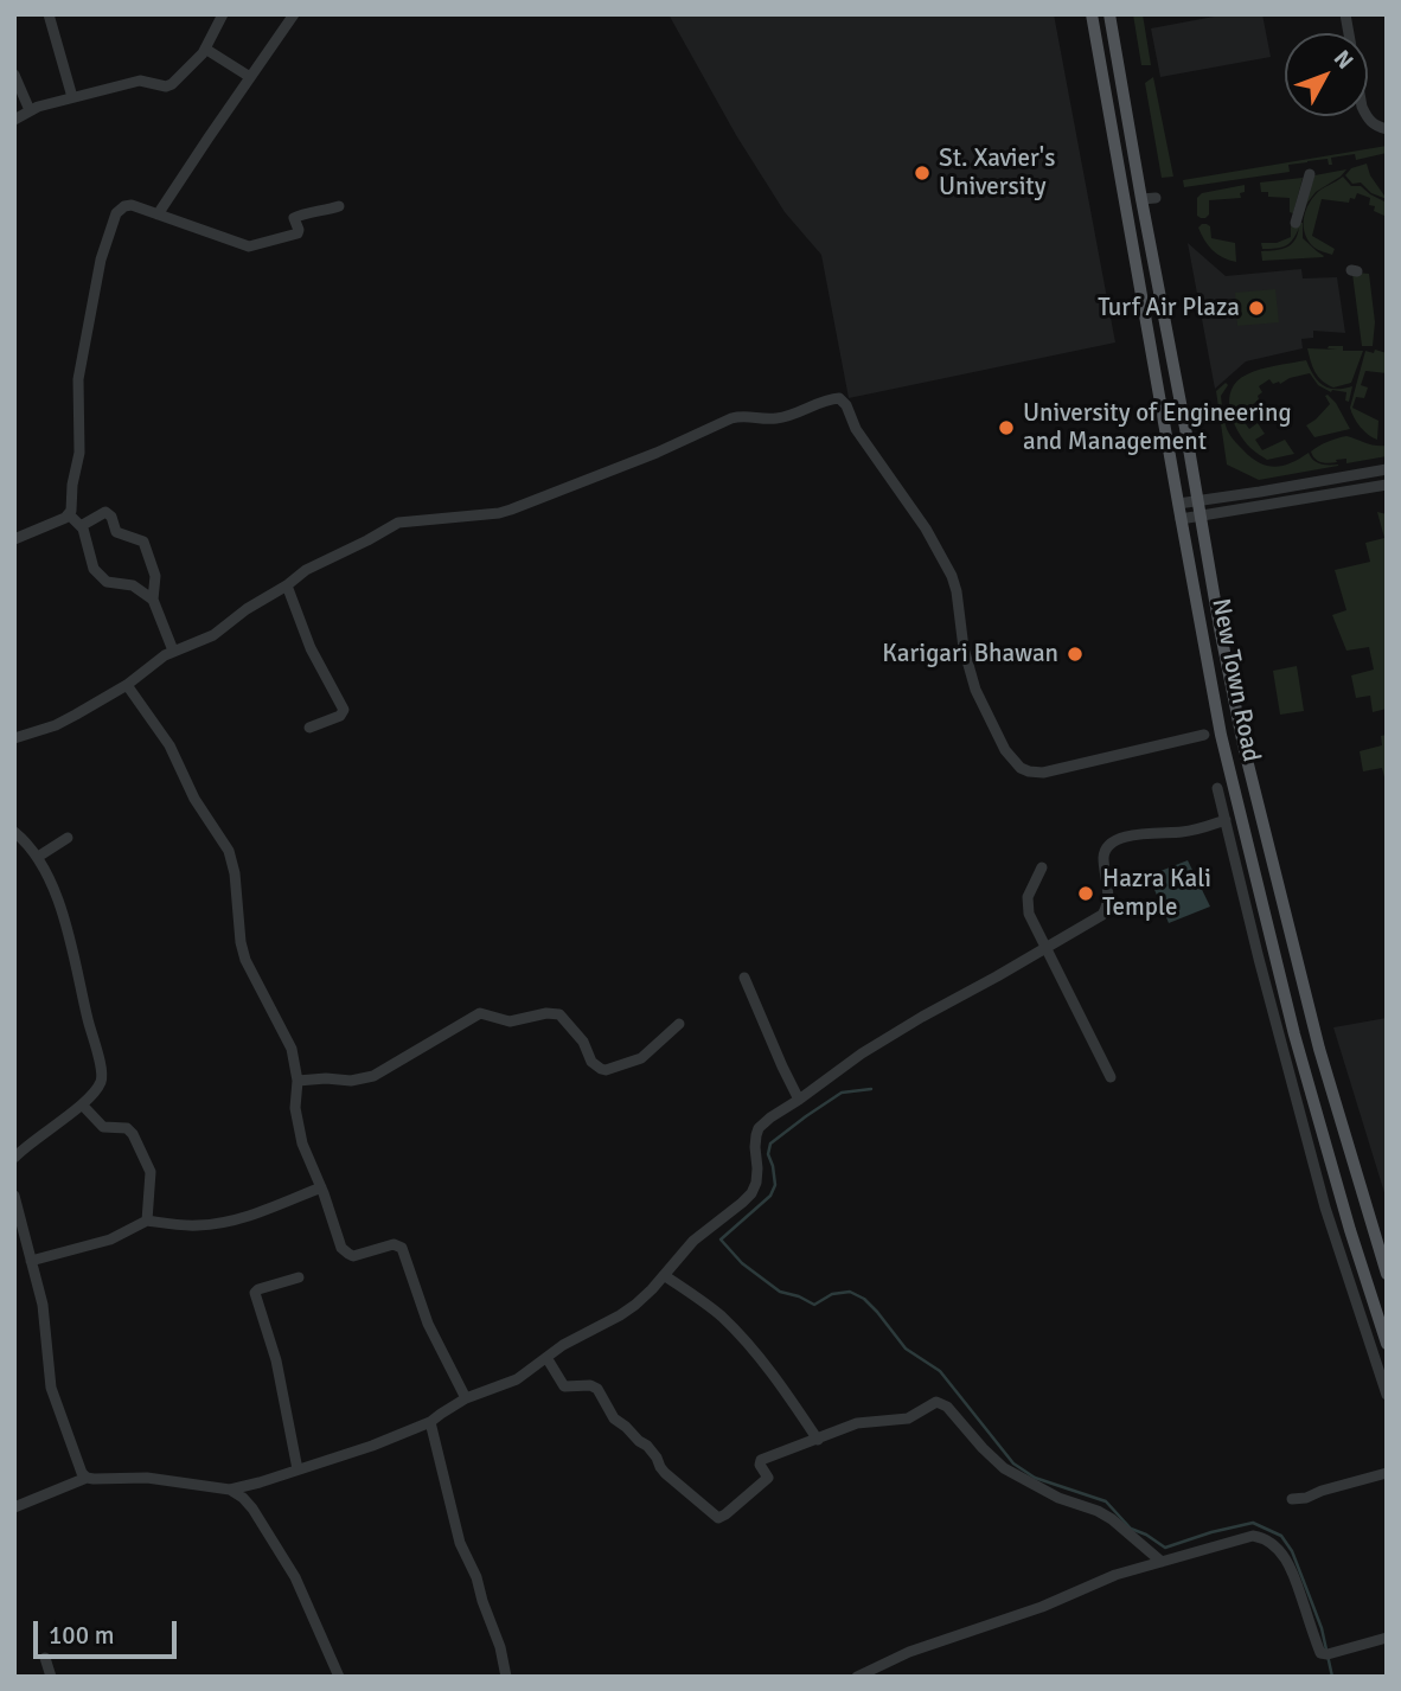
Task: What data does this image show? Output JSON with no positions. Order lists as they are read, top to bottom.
{
  "streets": {
    "main road": ["New Town Road"]
  },
  "places": [
    "St. Xavier's University",
    "Turf Air Plaza",
    "University of Engineering and Management",
    "Karigari Bhawan",
    "Hazra Kali Temple"
  ],
  "scale_bar": "100 m",
  "north": "top right"
}
